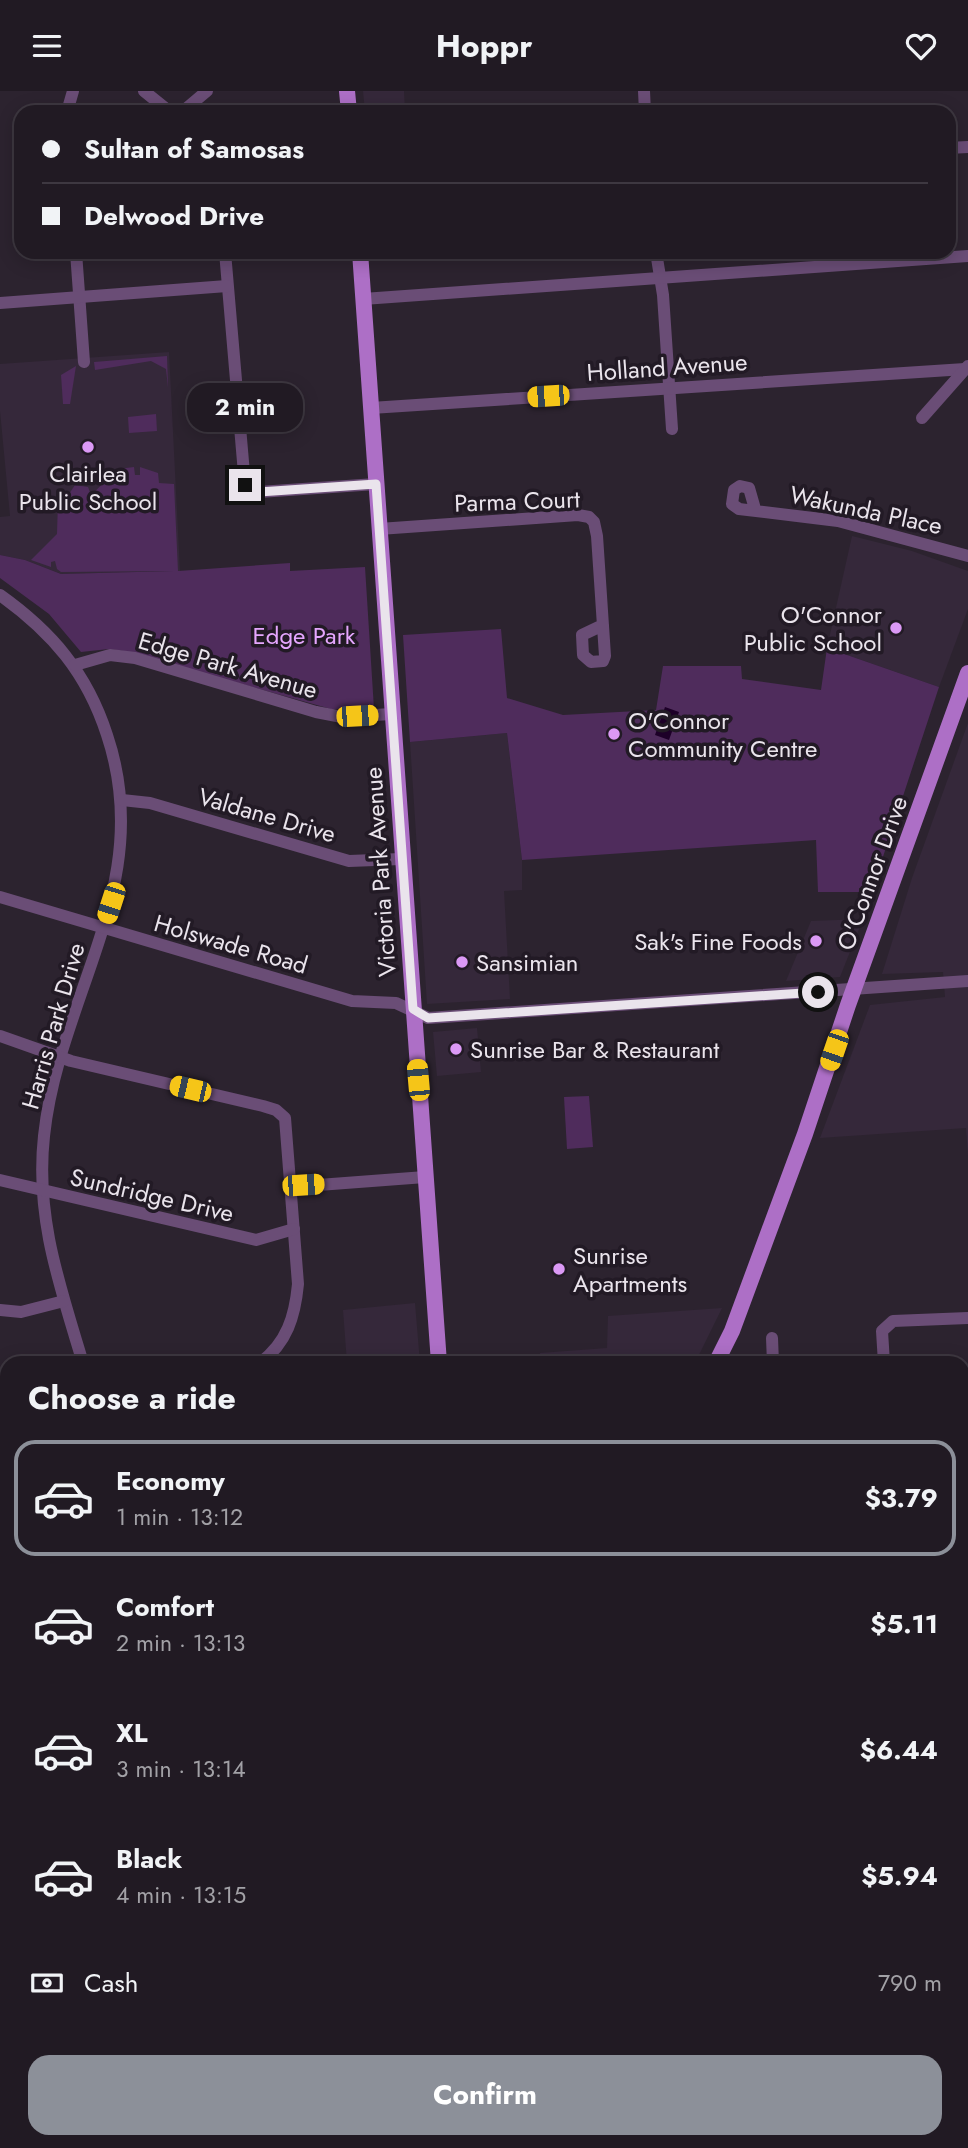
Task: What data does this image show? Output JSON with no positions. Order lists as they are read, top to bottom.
{
  "streets": {
    "main road": ["Victoria Park Avenue", "O'Connor Drive"],
    "street": [
      "Holland Avenue",
      "Parma Court",
      "Wakunda Place",
      "Edge Park Avenue",
      "Valdane Drive",
      "Holswade Road",
      "Harris Park Drive",
      "Sundridge Drive"
    ]
  },
  "crossings": [
    ["Holland Avenue", "Victoria Park Avenue"],
    ["Parma Court", "Victoria Park Avenue"],
    ["Edge Park Avenue", "Victoria Park Avenue"],
    ["Edge Park Avenue", "Harris Park Drive"],
    ["Valdane Drive", "Victoria Park Avenue"],
    ["Valdane Drive", "Harris Park Drive"],
    ["Victoria Park Avenue", "Holswade Road"],
    ["O'Connor Drive", "Holswade Road"],
    ["Holswade Road", "Harris Park Drive"],
    ["Harris Park Drive", "Sundridge Drive"]
  ],
  "parks": ["Edge Park"],
  "places": [
    "Clairlea Public School",
    "O'Connor Public School",
    "O'Connor Community Centre",
    "Sak's Fine Foods",
    "Sansimian",
    "Sunrise Bar & Restaurant",
    "Sunrise Apartments"
  ],
  "page": {
    "header": "Hoppr",
    "banner": ["Sultan of Samosas", "Delwood Drive"],
    "bubble": "2 min",
    "heading": "Choose a ride",
    "list": [
      {
        "name": "Economy",
        "note": "1 min · 13:12",
        "value": "$3.79"
      },
      {
        "name": "Comfort",
        "note": "2 min · 13:13",
        "value": "$5.11"
      },
      {
        "name": "XL",
        "note": "3 min · 13:14",
        "value": "$6.44"
      },
      {
        "name": "Black",
        "note": "4 min · 13:15",
        "value": "$5.94"
      }
    ],
    "pay": ["Cash", "790 m"],
    "buttons": "Confirm"
  }
}
